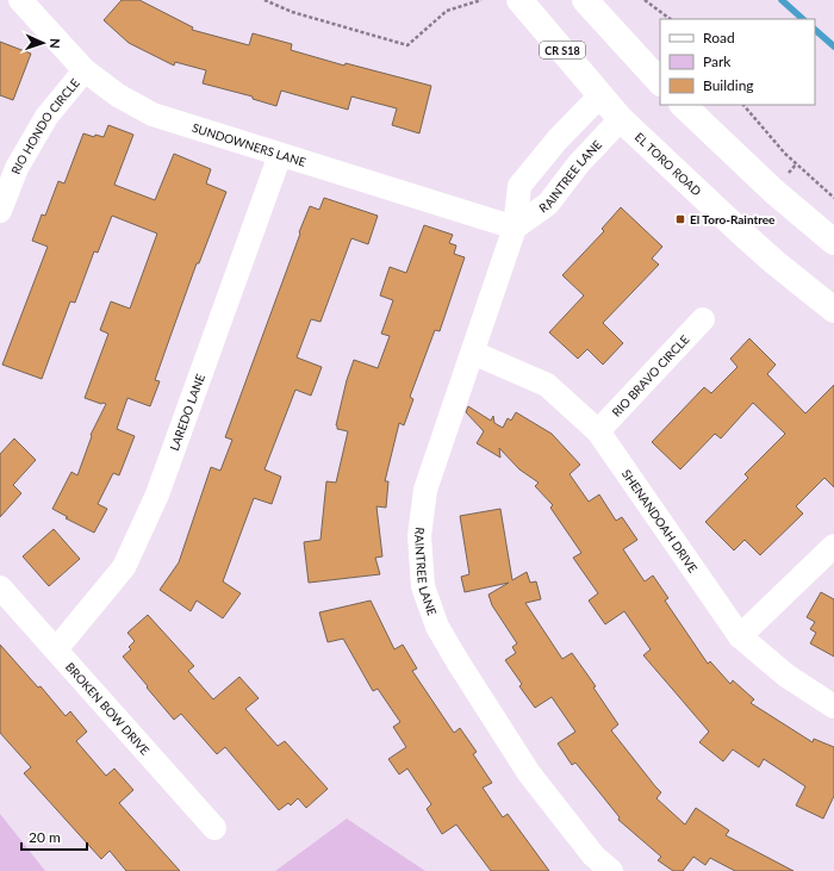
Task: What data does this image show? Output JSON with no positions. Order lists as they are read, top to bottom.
{
  "streets": {
    "main road": ["CR S18", "EL TORO ROAD"],
    "street": [
      "RIO HONDO CIRCLE",
      "SUNDOWNERS LANE",
      "RAINTREE LANE",
      "RIO BRAVO CIRCLE",
      "LAREDO LANE",
      "SHENANDOAH DRIVE",
      "BROKEN BOW DRIVE"
    ]
  },
  "crossings": [
    ["RIO HONDO CIRCLE", "SUNDOWNERS LANE"],
    ["SUNDOWNERS LANE", "RAINTREE LANE"],
    ["SUNDOWNERS LANE", "LAREDO LANE"],
    ["EL TORO ROAD", "RAINTREE LANE"],
    ["RAINTREE LANE", "SHENANDOAH DRIVE"],
    ["RIO BRAVO CIRCLE", "SHENANDOAH DRIVE"],
    ["LAREDO LANE", "BROKEN BOW DRIVE"]
  ],
  "places": {
    "transit": ["El Toro-Raintree"]
  },
  "legend": ["Road", "Park", "Building"],
  "scale_bar": "20 m",
  "north": "right"
}
